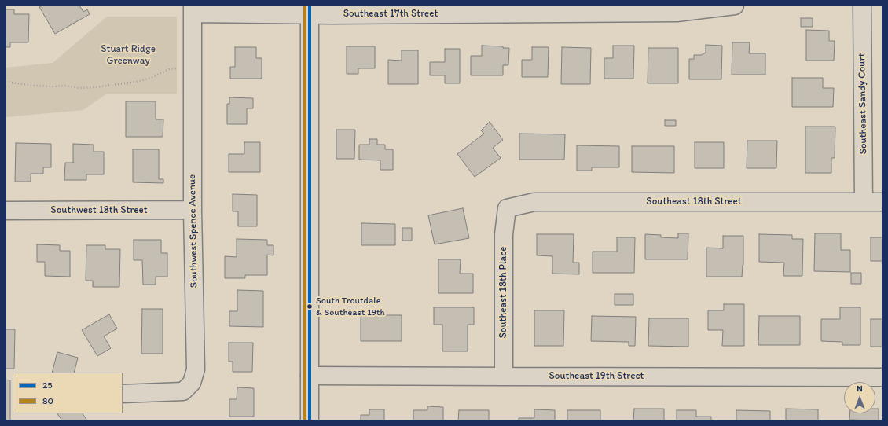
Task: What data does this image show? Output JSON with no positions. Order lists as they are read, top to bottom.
{
  "streets": {
    "street": [
      "Southeast 17th Street",
      "Southeast Sandy Court",
      "Southeast 18th Street",
      "Southwest 18th Street",
      "Southwest Spence Avenue",
      "Southeast 18th Place",
      "Southeast 19th Street"
    ]
  },
  "crossings": [
    ["Southeast 17th Street", "Southwest Spence Avenue"],
    ["Southeast Sandy Court", "Southeast 18th Street"],
    ["Southeast 18th Street", "Southeast 18th Place"],
    ["Southwest 18th Street", "Southwest Spence Avenue"],
    ["Southeast 18th Place", "Southeast 19th Street"]
  ],
  "parks": ["Stuart Ridge Greenway"],
  "places": ["South Troutdale & Southeast 19th"],
  "lines": ["transit line 25", "transit line 80"],
  "legend": ["25", "80"],
  "north": "top"
}
